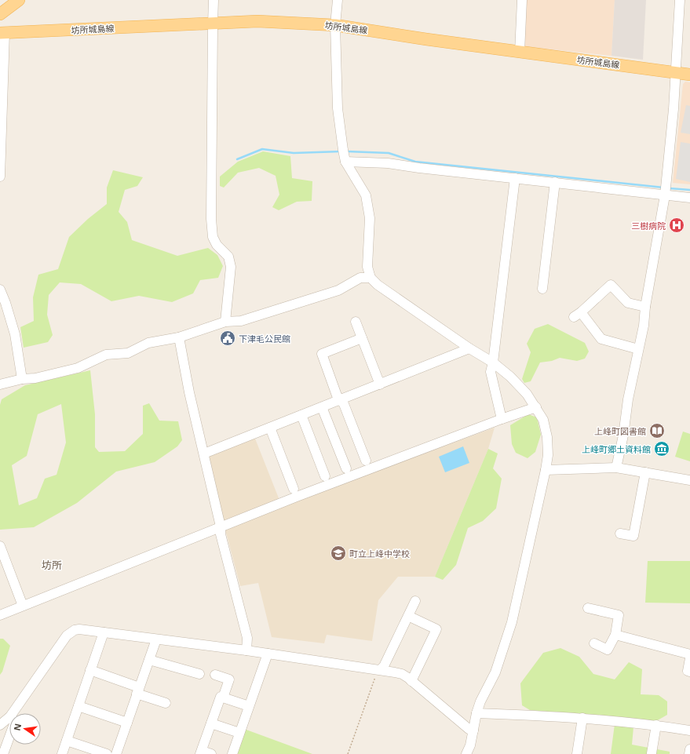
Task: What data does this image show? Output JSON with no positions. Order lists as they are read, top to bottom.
{
  "streets": {
    "main road": ["坊所城島線"]
  },
  "districts": ["坊所"],
  "places": {
    "hospital": ["三樹病院"],
    "public building": ["下津毛公民館"],
    "library": ["上峰町図書館"],
    "museum": ["上峰町郷土資料館"],
    "school or university": ["町立上峰中学校"]
  },
  "north": "left"
}
